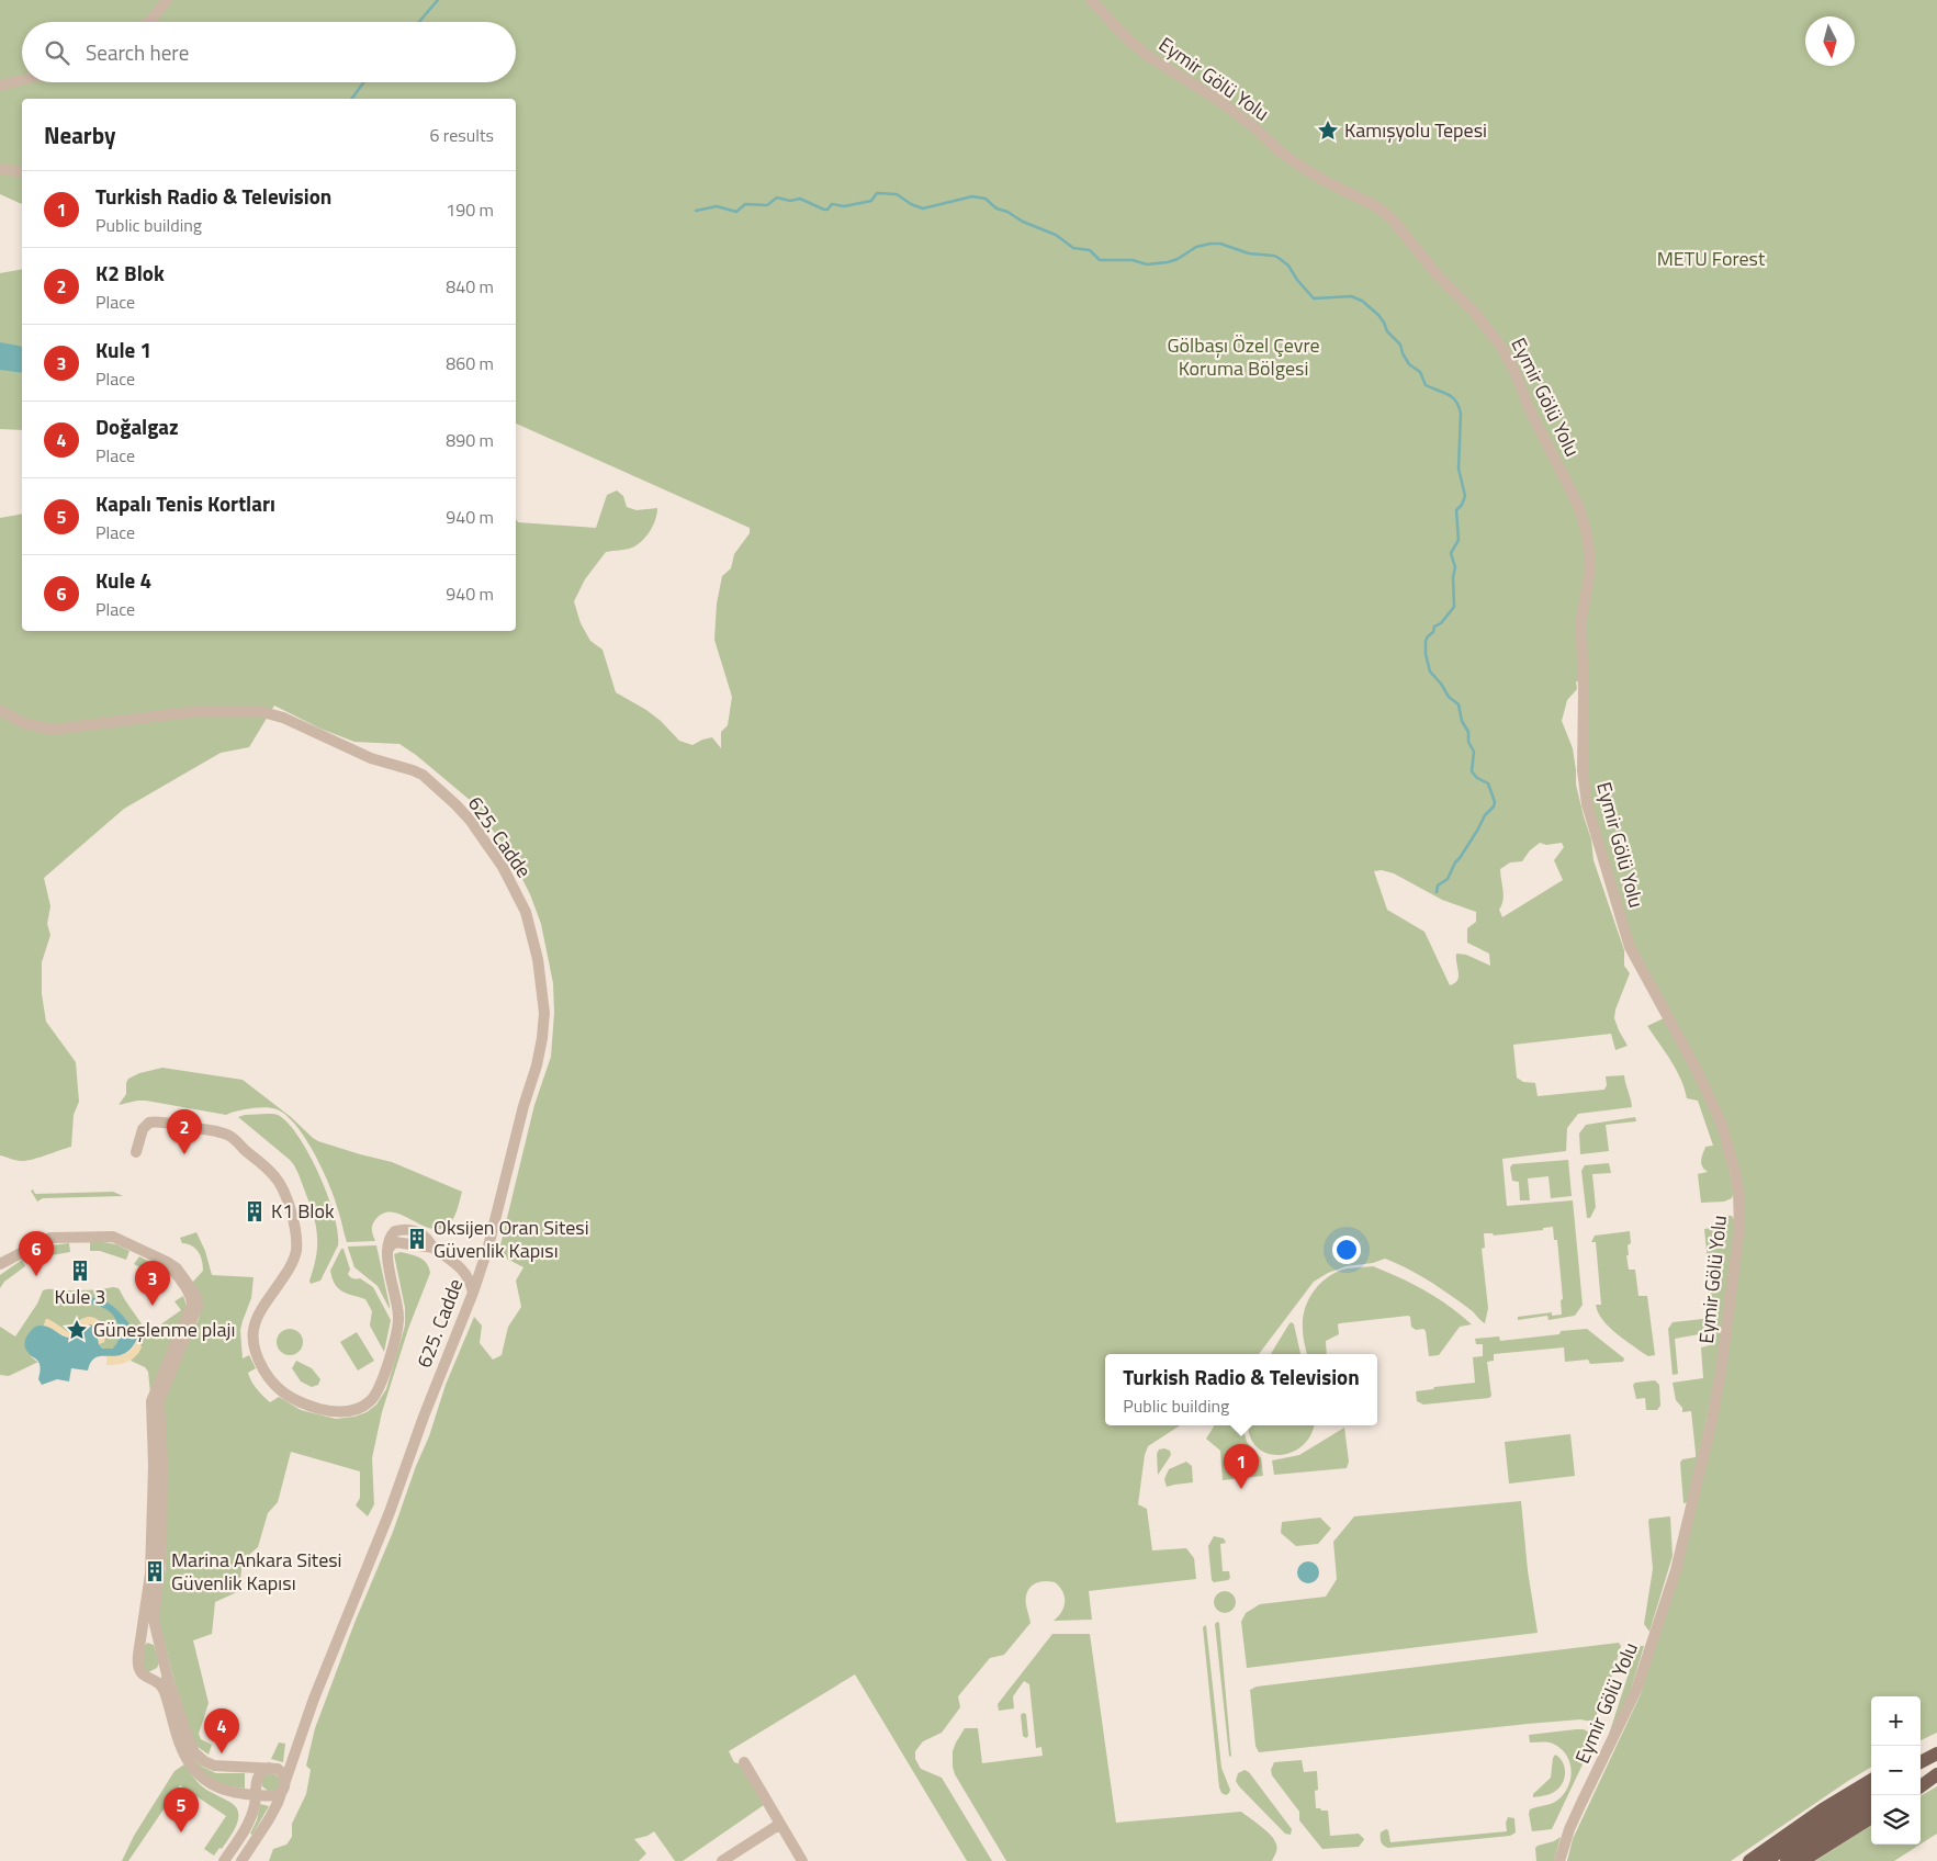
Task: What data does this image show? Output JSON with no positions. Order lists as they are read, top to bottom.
{
  "streets": {
    "street": ["Eymir Gölü Yolu", "625. Cadde"]
  },
  "parks": ["METU Forest", "Gölbaşı Özel Çevre Koruma Bölgesi"],
  "places": {
    "place": ["Kamışyolu Tepesi", "Güneşlenme plajı"],
    "building": [
      "K1 Blok",
      "Oksijen Oran Sitesi Güvenlik Kapısı",
      "Kule 3",
      "Marina Ankara Sitesi Güvenlik Kapısı"
    ]
  },
  "north": "bottom",
  "page": {
    "search": "Search here",
    "heading": ["Nearby", "6 results"],
    "list": [
      {
        "mark": "1",
        "name": "Turkish Radio & Television",
        "note": "Public building",
        "value": "190 m"
      },
      {
        "mark": "2",
        "name": "K2 Blok",
        "note": "Place",
        "value": "840 m"
      },
      {
        "mark": "3",
        "name": "Kule 1",
        "note": "Place",
        "value": "860 m"
      },
      {
        "mark": "4",
        "name": "Doğalgaz",
        "note": "Place",
        "value": "890 m"
      },
      {
        "mark": "5",
        "name": "Kapalı Tenis Kortları",
        "note": "Place",
        "value": "940 m"
      },
      {
        "mark": "6",
        "name": "Kule 4",
        "note": "Place",
        "value": "940 m"
      }
    ],
    "pins": [
      "2",
      "6",
      "3",
      "1",
      "4",
      "5"
    ],
    "popup": ["Turkish Radio & Television", "Public building"],
    "map_buttons": ["+", "−"]
  }
}
